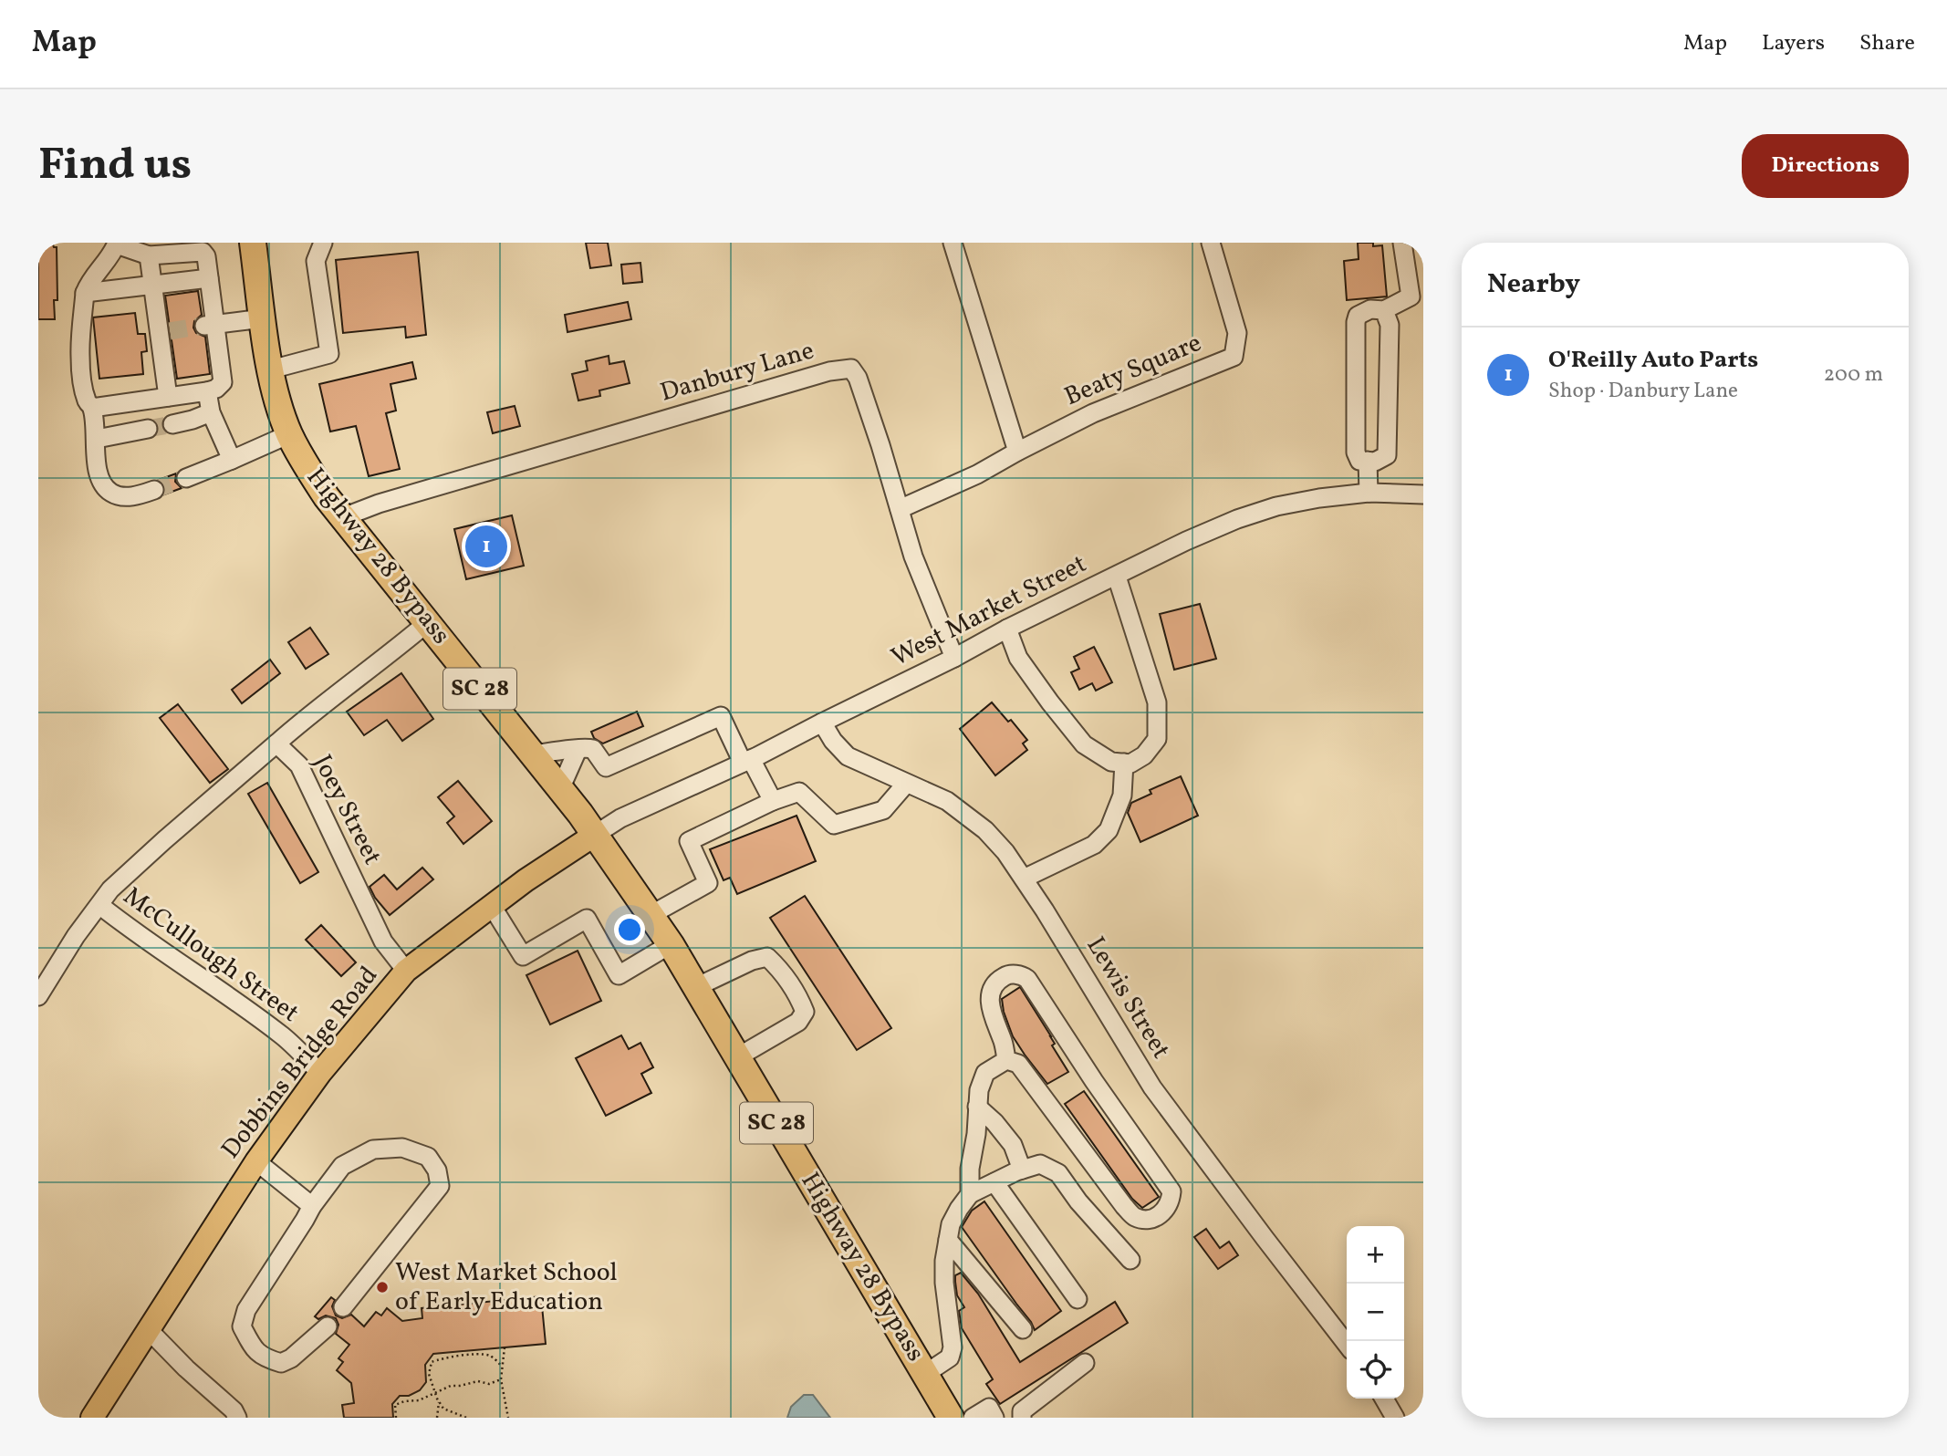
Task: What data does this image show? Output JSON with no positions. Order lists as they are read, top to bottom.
{
  "streets": {
    "highway": ["Highway 28 Bypass", "SC 28"],
    "main road": ["Dobbins Bridge Road"],
    "street": [
      "Beaty Square",
      "Danbury Lane",
      "West Market Street",
      "Joey Street",
      "McCullough Street",
      "Lewis Street"
    ]
  },
  "crossings": [
    ["Beaty Square", "Danbury Lane"],
    ["Danbury Lane", "Highway 28 Bypass"],
    ["Danbury Lane", "West Market Street"],
    ["Highway 28 Bypass", "West Market Street"],
    ["Highway 28 Bypass", "Joey Street"],
    ["Highway 28 Bypass", "Dobbins Bridge Road"],
    ["West Market Street", "Lewis Street"],
    ["West Market Street", "Dobbins Bridge Road"],
    ["Joey Street", "Dobbins Bridge Road"],
    ["McCullough Street", "Dobbins Bridge Road"]
  ],
  "places": ["West Market School of Early Education"],
  "page": {
    "header": "Map",
    "nav": ["Map", "Layers", "Share"],
    "buttons": "Directions",
    "title": "Find us",
    "heading": "Nearby",
    "list": [
      {
        "mark": "1",
        "name": "O'Reilly Auto Parts",
        "note": "Shop · Danbury Lane",
        "value": "200 m"
      }
    ],
    "pins": "1",
    "map_buttons": ["+", "−"]
  }
}
